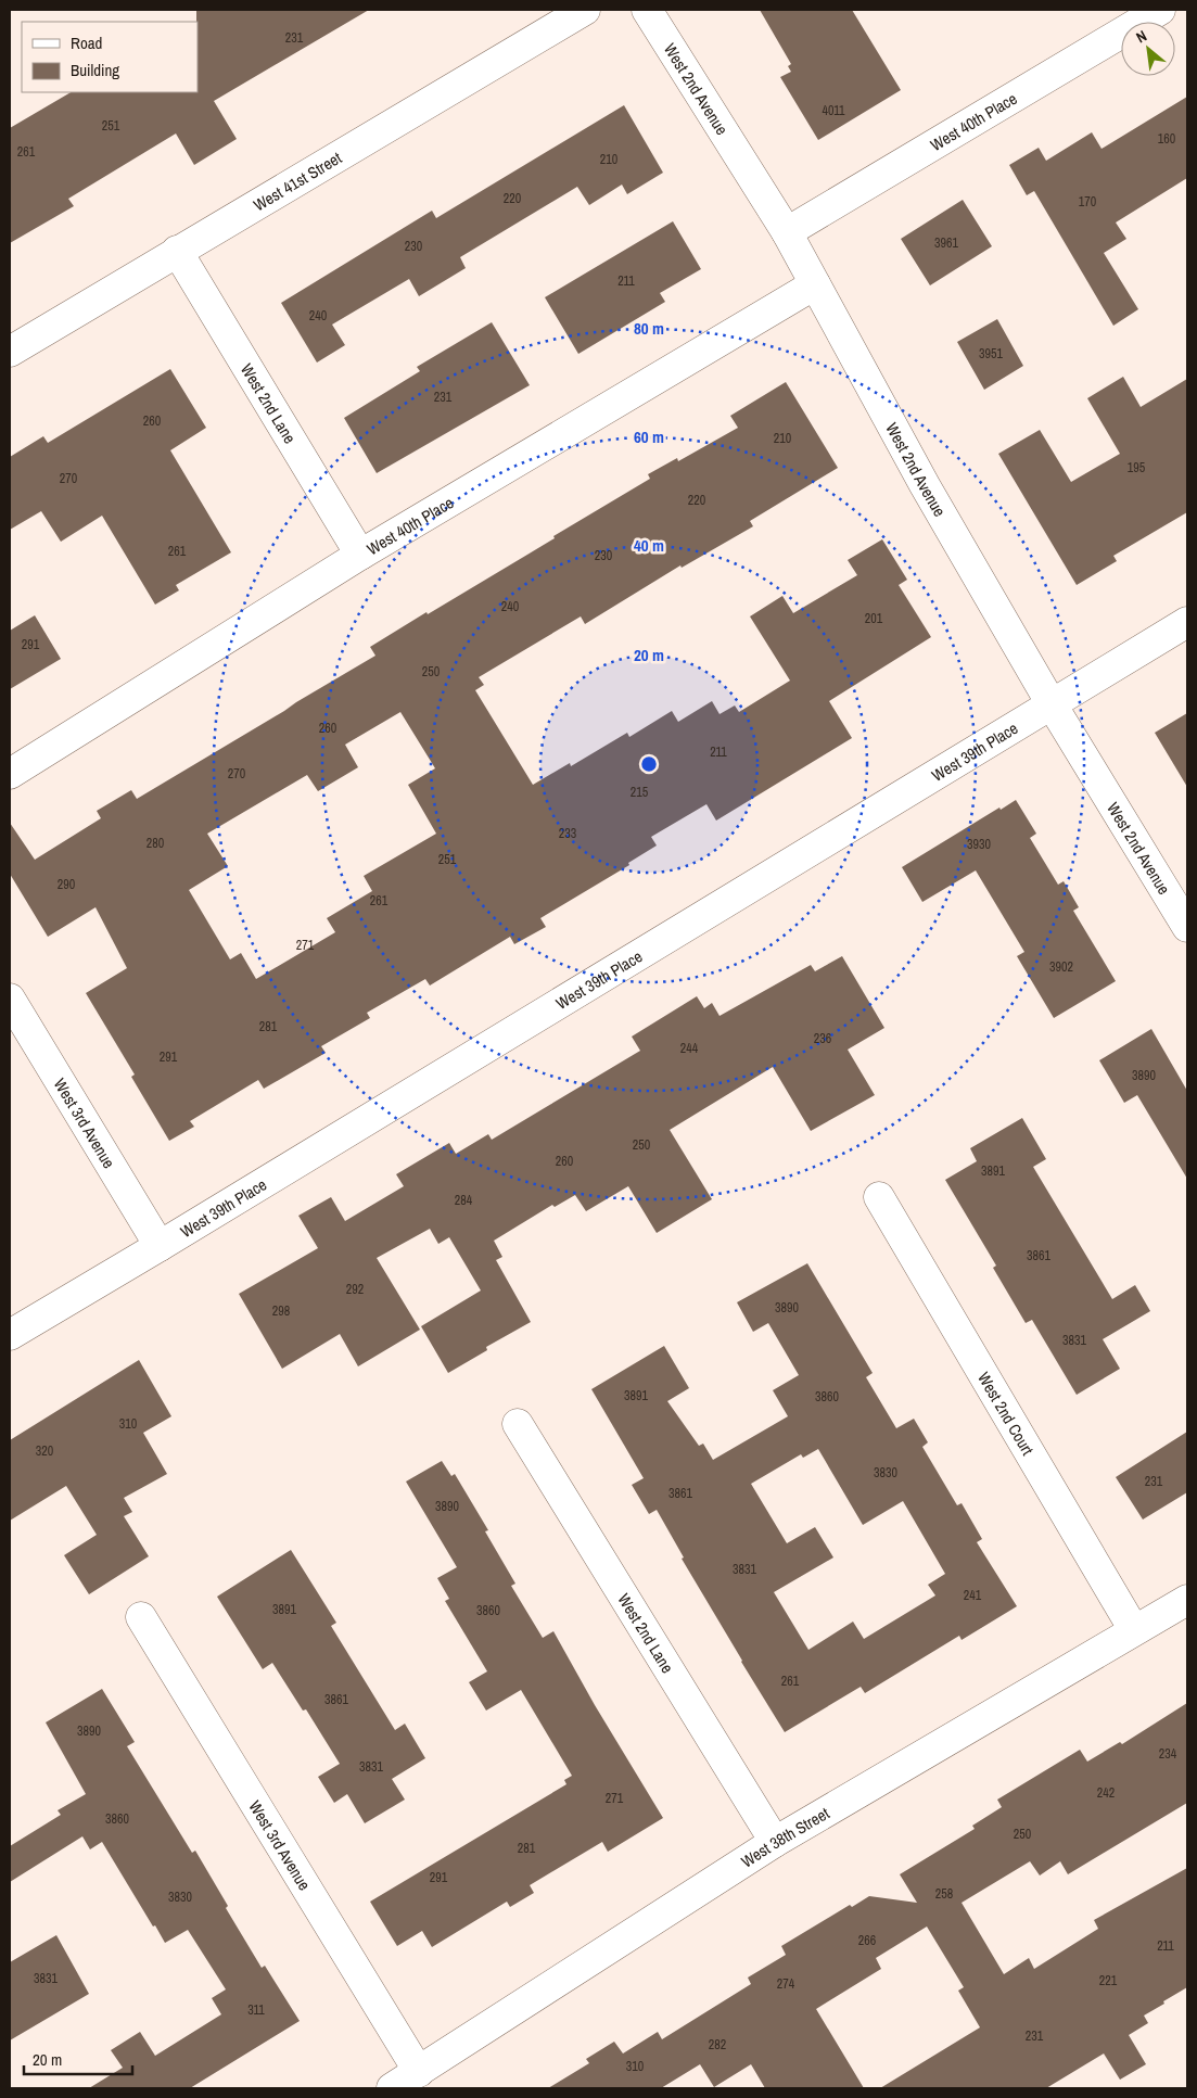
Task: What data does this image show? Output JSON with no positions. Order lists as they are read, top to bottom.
{
  "streets": {
    "street": [
      "West 2nd Avenue",
      "West 40th Place",
      "West 41st Street",
      "West 2nd Lane",
      "West 39th Place",
      "West 3rd Avenue",
      "West 2nd Court",
      "West 38th Street"
    ]
  },
  "crossings": [
    ["West 2nd Avenue", "West 40th Place"],
    ["West 2nd Avenue", "West 39th Place"],
    ["West 40th Place", "West 2nd Lane"],
    ["West 41st Street", "West 2nd Lane"],
    ["West 2nd Lane", "West 38th Street"],
    ["West 39th Place", "West 3rd Avenue"],
    ["West 3rd Avenue", "West 38th Street"],
    ["West 2nd Court", "West 38th Street"]
  ],
  "house_numbers": [
    "231",
    "4011",
    "251",
    "160",
    "261",
    "210",
    "220",
    "170",
    "3961",
    "230",
    "211",
    "240",
    "3951",
    "231",
    "260",
    "210",
    "195",
    "270",
    "220",
    "261",
    "230",
    "240",
    "201",
    "291",
    "250",
    "260",
    "211",
    "270",
    "215",
    "233",
    "280",
    "3930",
    "251",
    "290",
    "261",
    "271",
    "3902",
    "281",
    "236",
    "244",
    "291",
    "3890",
    "250",
    "260",
    "3891",
    "284",
    "3861",
    "292",
    "3890",
    "298",
    "3831",
    "3891",
    "3860",
    "310",
    "320",
    "3830",
    "231",
    "3861",
    "3890",
    "3831",
    "241",
    "3891",
    "3860",
    "261",
    "3861",
    "3890",
    "234",
    "3831",
    "242",
    "271",
    "3860",
    "250",
    "281",
    "291",
    "258",
    "3830",
    "266",
    "211",
    "3831",
    "221",
    "274",
    "311",
    "231",
    "282",
    "310"
  ],
  "legend": ["Road", "Building"],
  "scale_bar": "20 m",
  "north": "top left",
  "rings": [
    "80 m",
    "60 m",
    "40 m",
    "20 m"
  ]
}
